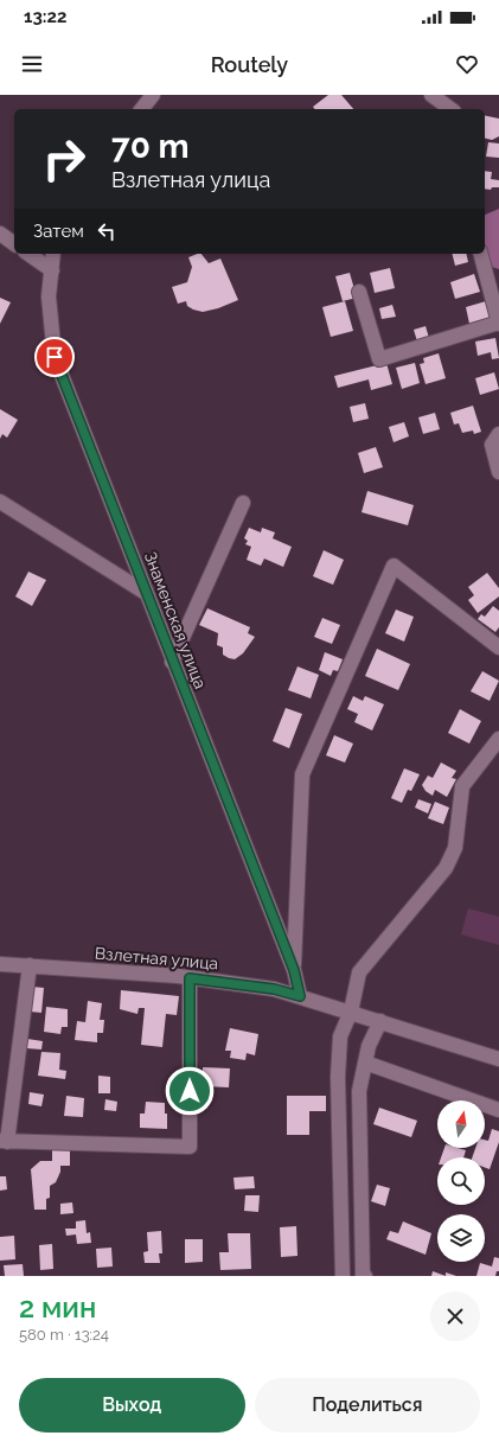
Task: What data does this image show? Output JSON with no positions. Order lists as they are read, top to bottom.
{
  "streets": {
    "street": ["Знаменская улица", "Взлетная улица"]
  },
  "crossings": [
    ["Знаменская улица", "Взлетная улица"]
  ],
  "north": "top",
  "page": {
    "status": "13:22",
    "header": "Routely",
    "turn": ["70 m", "Взлетная улица"],
    "then": "Затем",
    "heading": ["2 мин", "580 m · 13:24"],
    "buttons": ["Выход", "Поделиться"]
  }
}
